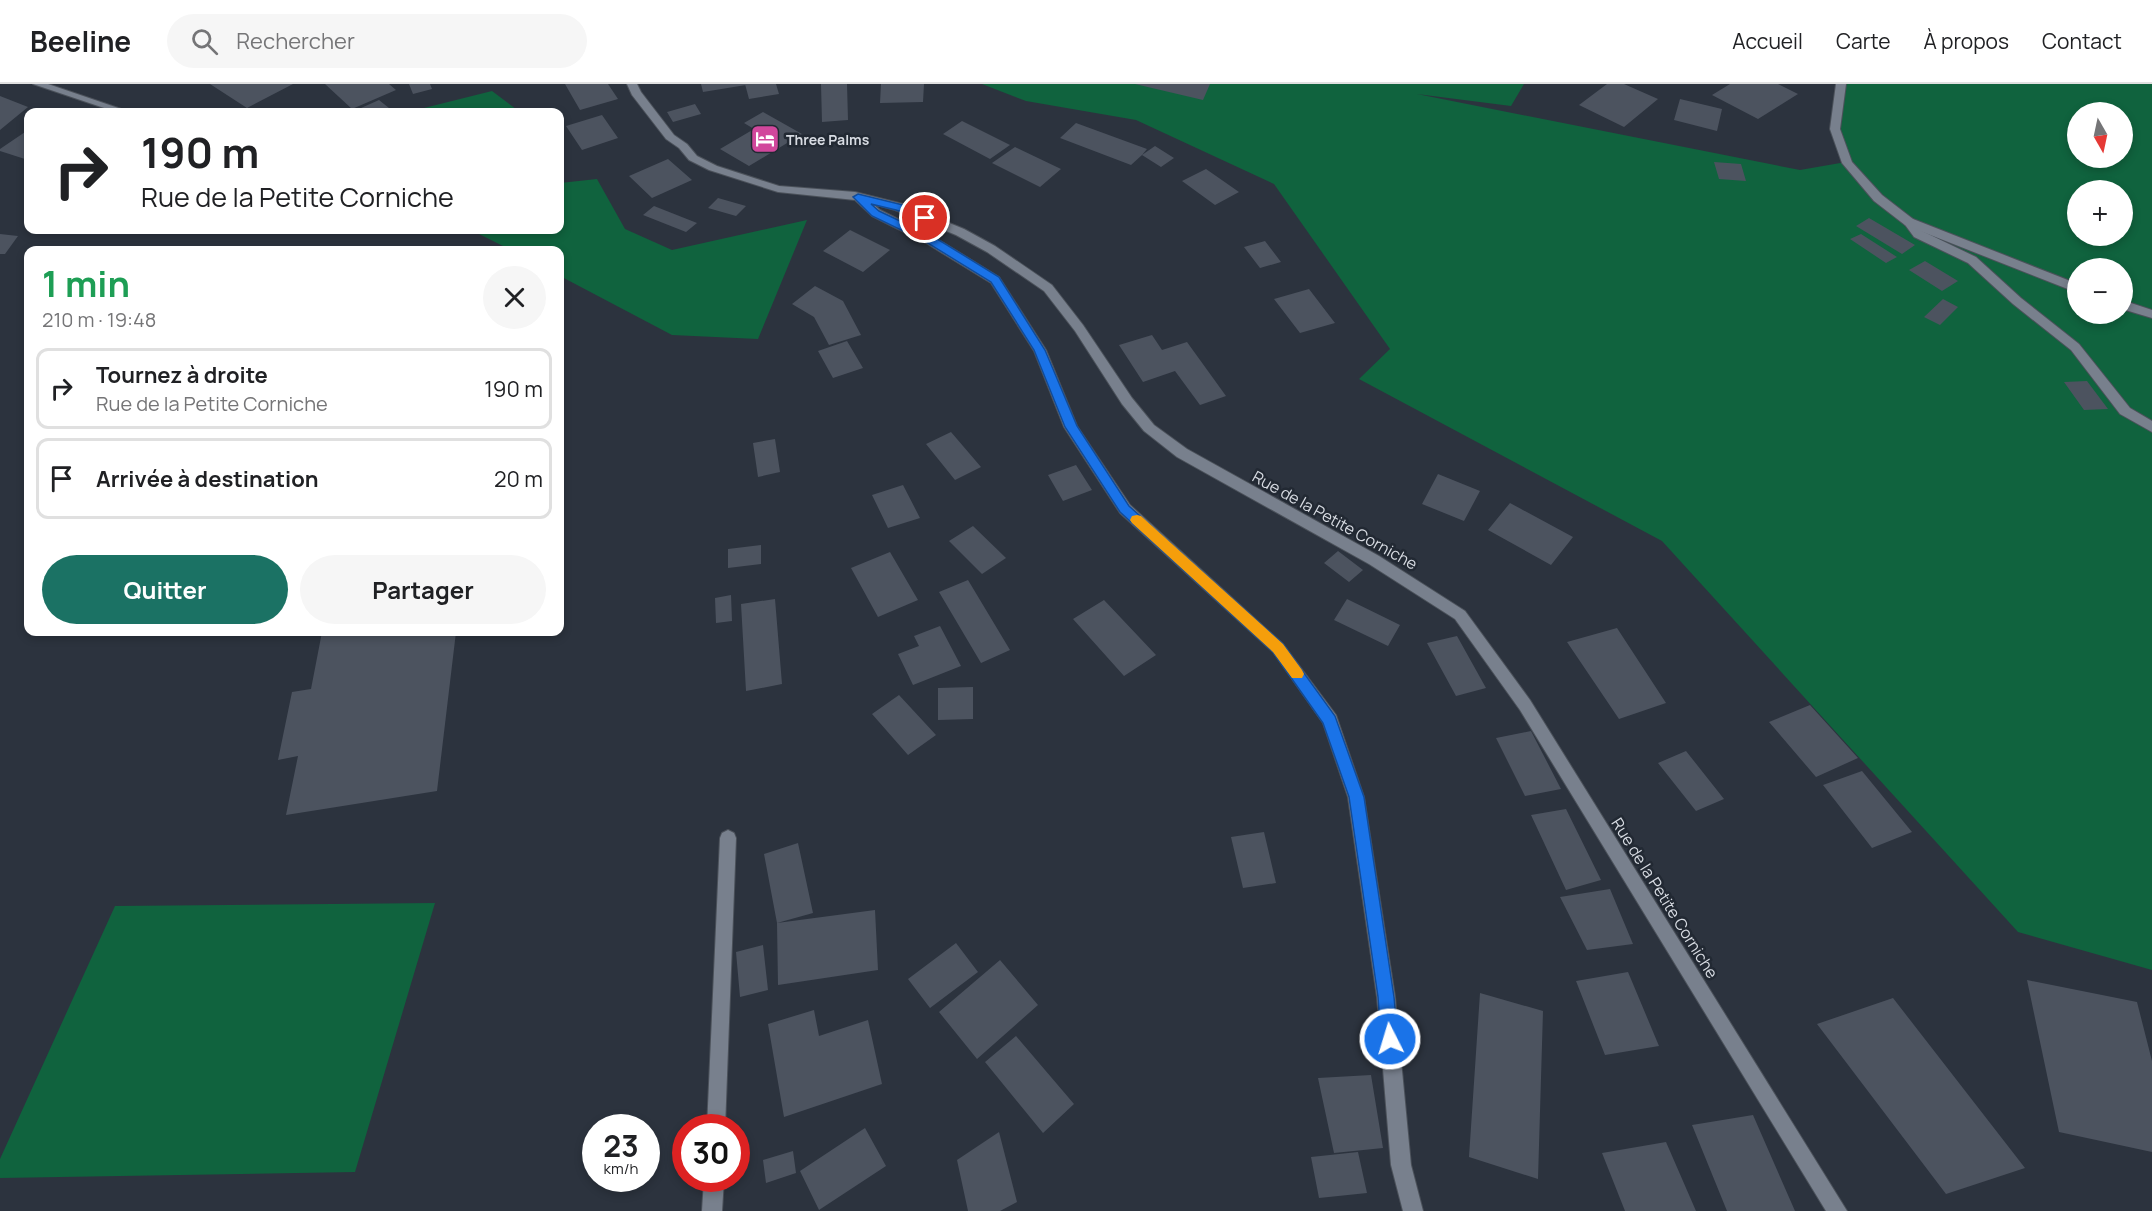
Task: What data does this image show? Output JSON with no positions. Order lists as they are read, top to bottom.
{
  "streets": {
    "street": ["Rue de la Petite Corniche"]
  },
  "places": {
    "hotel": ["Three Palms"]
  },
  "north": "bottom",
  "page": {
    "header": "Beeline",
    "search": "Rechercher",
    "nav": [
      "Accueil",
      "Carte",
      "À propos",
      "Contact"
    ],
    "map_buttons": ["+", "−"],
    "turn": ["190 m", "Rue de la Petite Corniche"],
    "heading": ["1 min", "210 m · 19:48"],
    "list": [
      {
        "name": "Tournez à droite",
        "note": "Rue de la Petite Corniche",
        "value": "190 m"
      },
      {
        "name": "Arrivée à destination",
        "value": "20 m"
      }
    ],
    "buttons": ["Quitter", "Partager"],
    "speed": "23 km/h",
    "limit": "30"
  }
}
